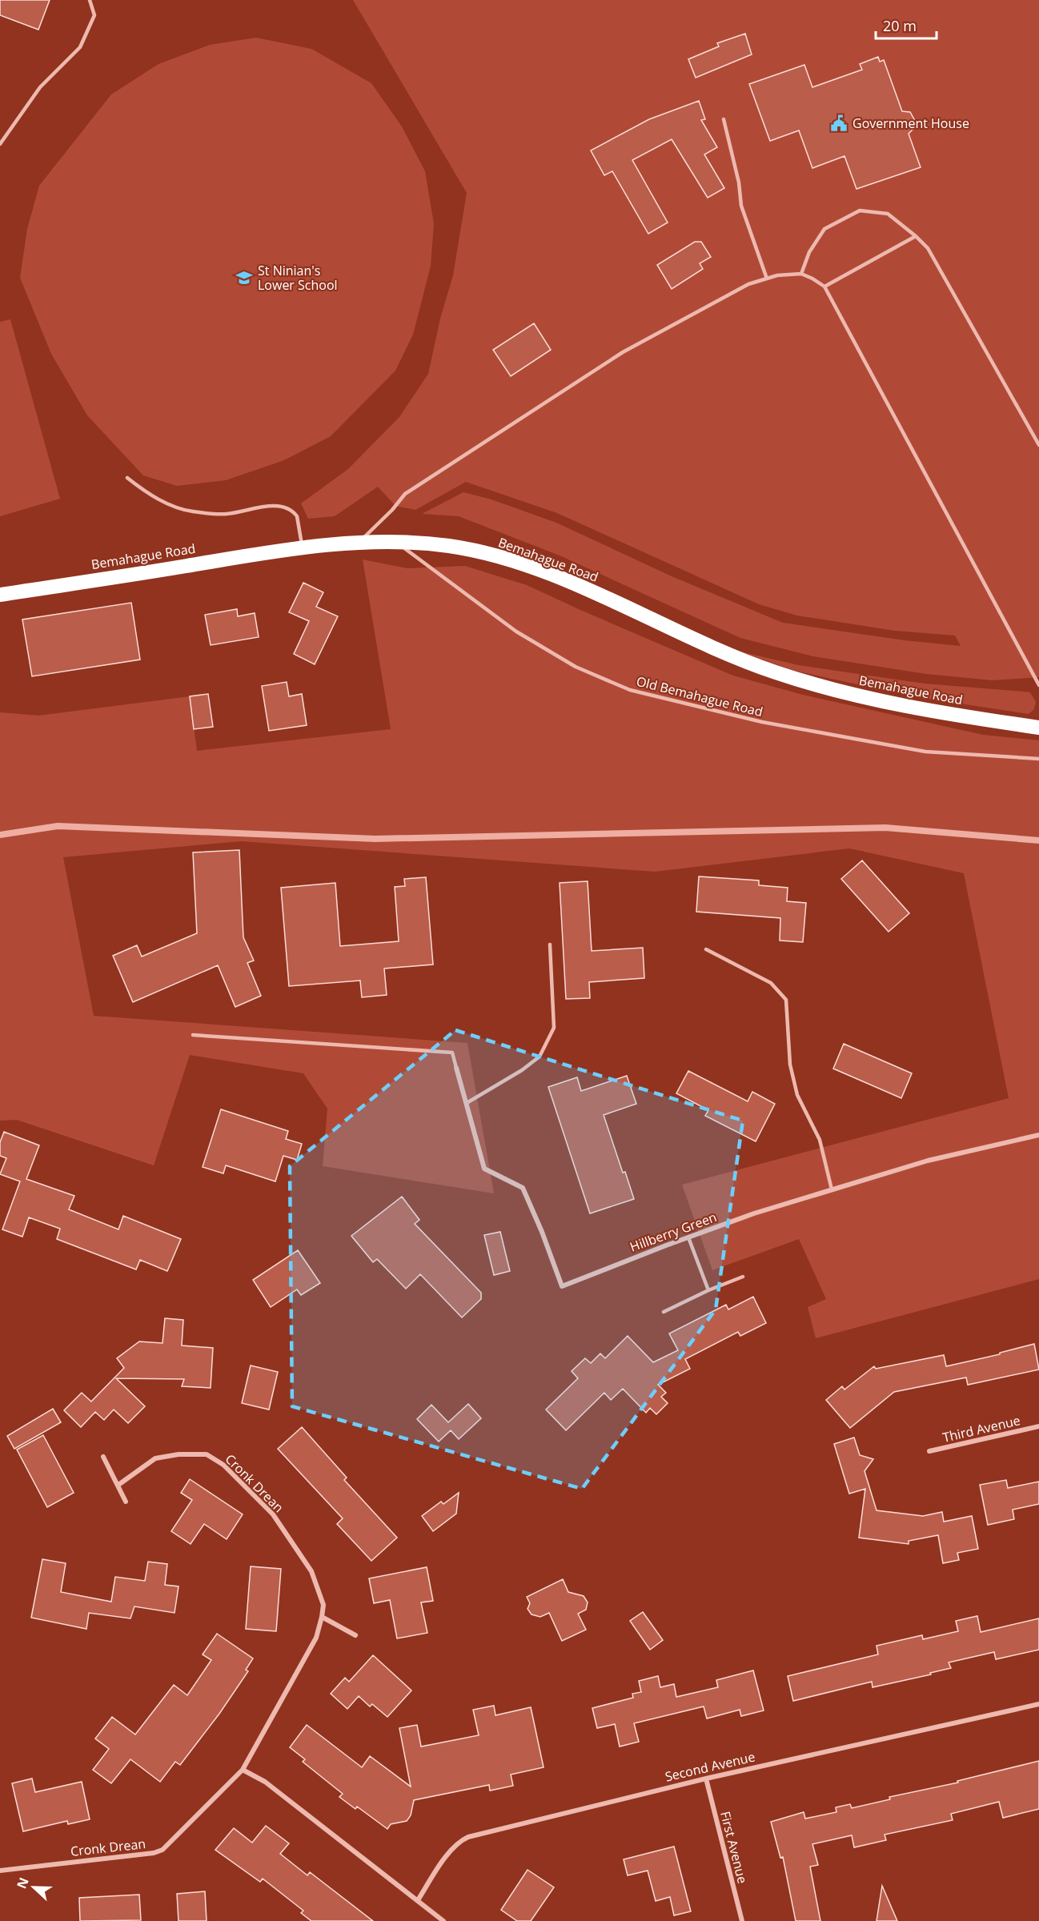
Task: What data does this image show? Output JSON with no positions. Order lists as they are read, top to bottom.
{
  "streets": {
    "highway": ["Bemahague Road"],
    "street": [
      "Hillberry Green",
      "Third Avenue",
      "Cronk Drean",
      "Second Avenue",
      "First Avenue"
    ],
    "lane": ["Old Bemahague Road"]
  },
  "crossings": [
    ["Bemahague Road", "Old Bemahague Road"],
    ["Second Avenue", "First Avenue"]
  ],
  "places": {
    "public building": ["Government House"],
    "school or university": ["St Ninian's Lower School"]
  },
  "scale_bar": "20 m",
  "north": "left"
}
